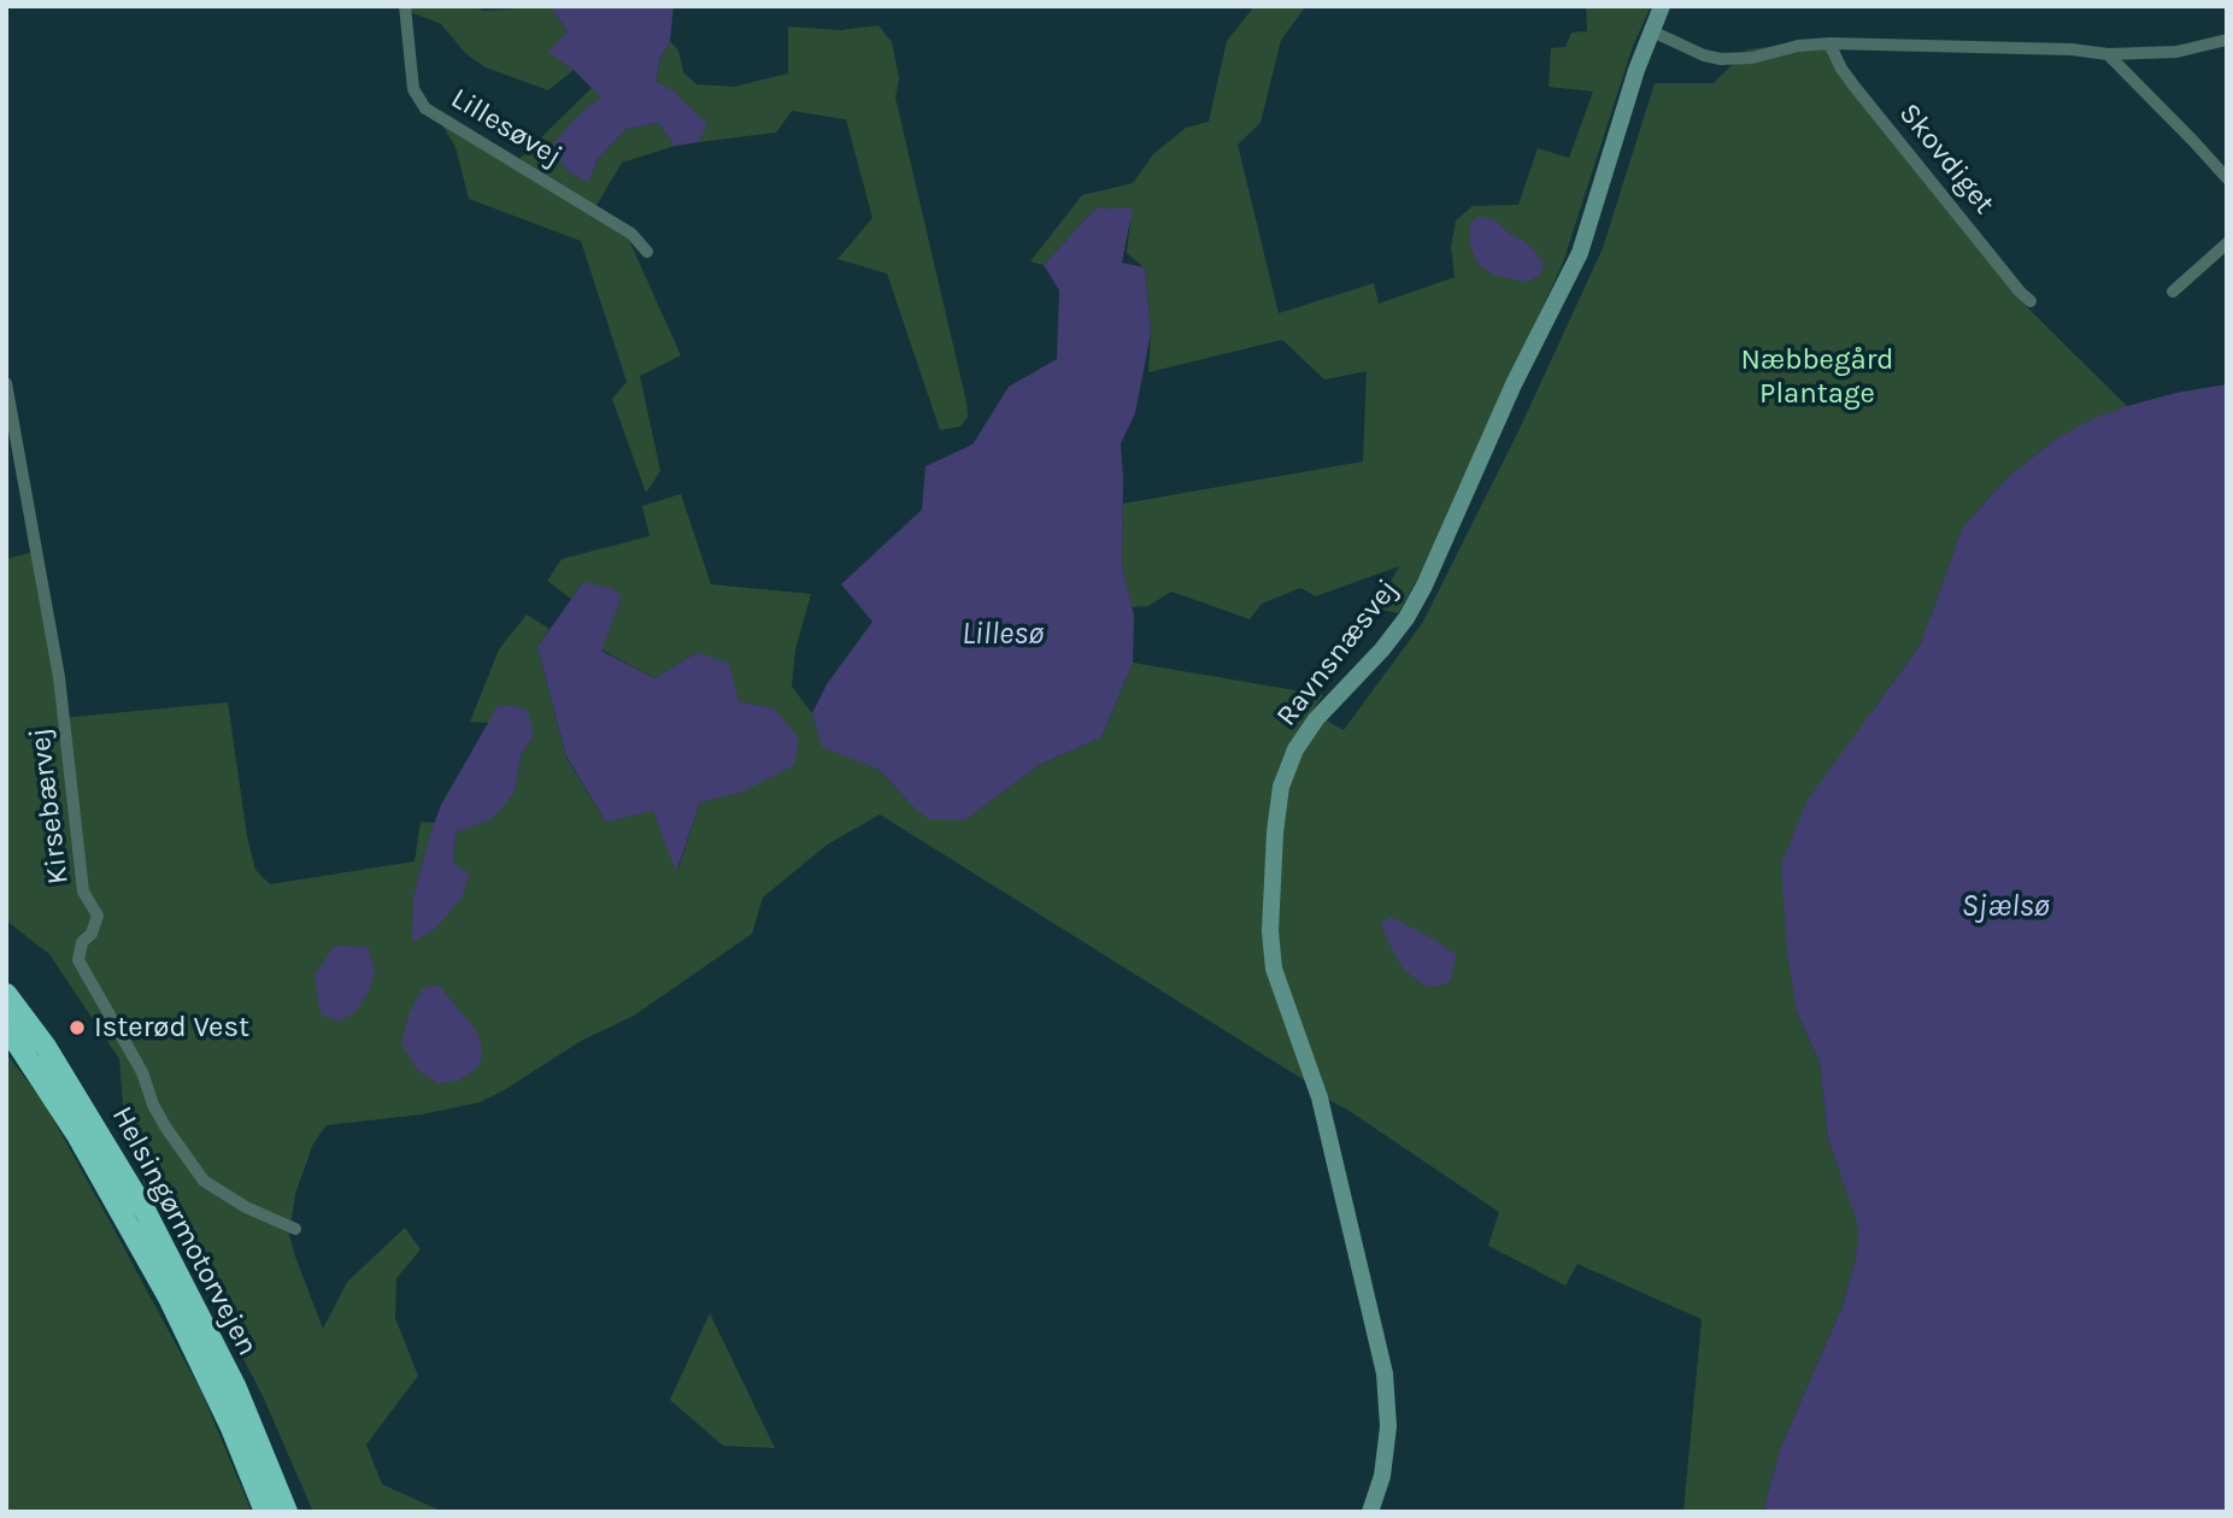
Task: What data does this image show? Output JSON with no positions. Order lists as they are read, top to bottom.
{
  "streets": {
    "highway": ["Helsingørmotorvejen"],
    "main road": ["Ravnsnæsvej"],
    "street": ["Lillesøvej", "Skovdiget", "Kirsebærvej"]
  },
  "water": ["Lillesø", "Sjælsø"],
  "parks": ["Næbbegård Plantage"],
  "places": ["Isterød Vest"]
}
